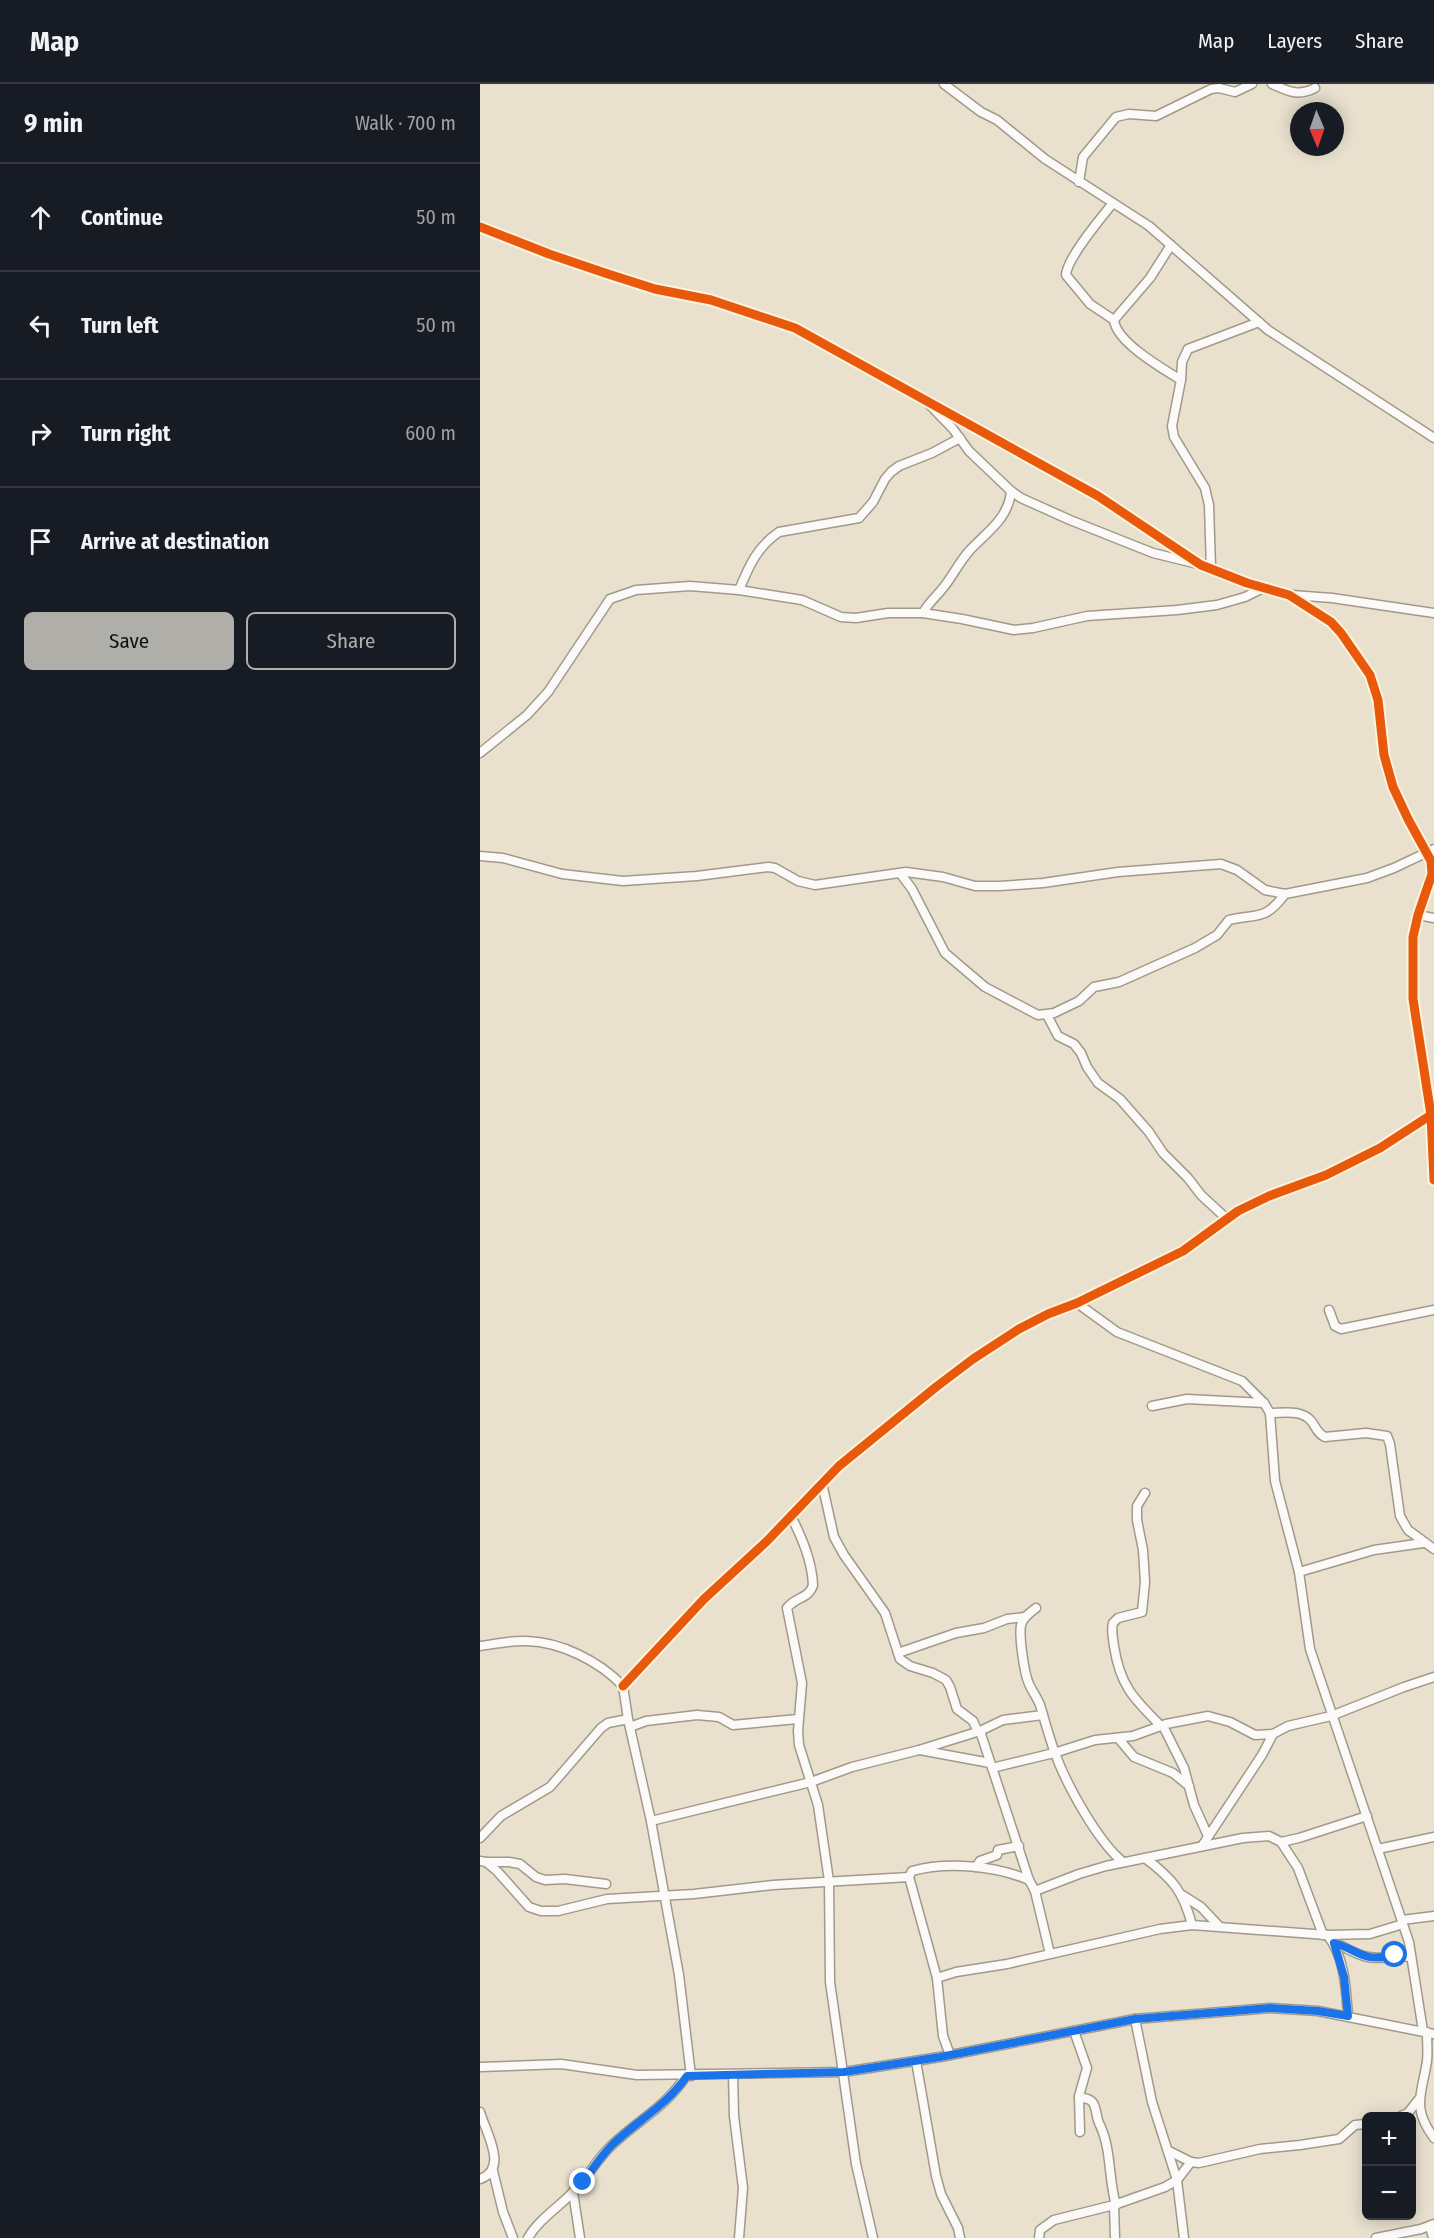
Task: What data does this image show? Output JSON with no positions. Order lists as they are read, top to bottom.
{
  "north": "bottom",
  "page": {
    "header": "Map",
    "nav": ["Map", "Layers", "Share"],
    "heading": ["9 min", "Walk · 700 m"],
    "list": [
      ["Continue", "50 m"],
      ["Turn left", "50 m"],
      ["Turn right", "600 m"],
      "Arrive at destination"
    ],
    "buttons": ["Save", "Share"],
    "map_buttons": ["+", "−"]
  }
}
